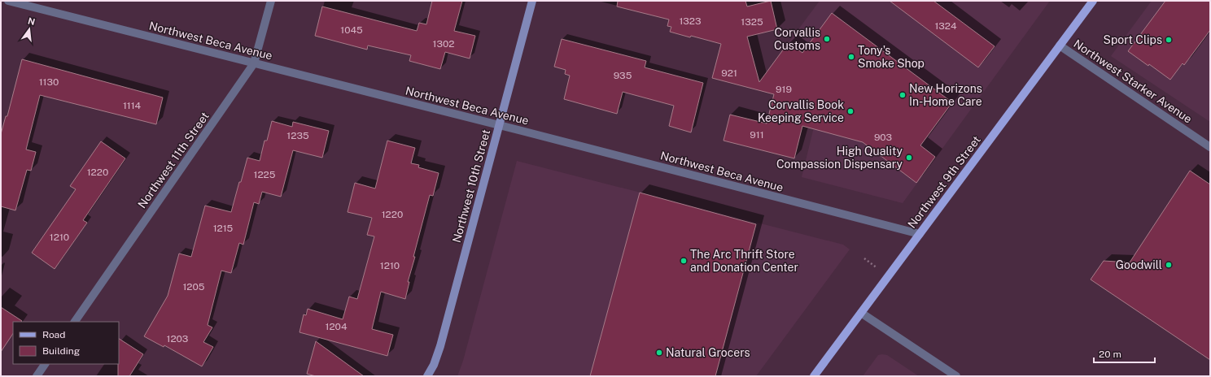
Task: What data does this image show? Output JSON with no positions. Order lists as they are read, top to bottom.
{
  "streets": {
    "main road": ["Northwest 9th Street"],
    "street": [
      "Northwest Beca Avenue",
      "Northwest Starker Avenue",
      "Northwest 11th Street",
      "Northwest 10th Street"
    ]
  },
  "crossings": [
    ["Northwest Beca Avenue", "Northwest 11th Street"],
    ["Northwest Beca Avenue", "Northwest 9th Street"],
    ["Northwest Beca Avenue", "Northwest 10th Street"],
    ["Northwest Starker Avenue", "Northwest 9th Street"]
  ],
  "places": [
    "Corvallis Customs",
    "Sport Clips",
    "Tony's Smoke Shop",
    "New Horizons In-Home Care",
    "Corvallis Book Keeping Service",
    "High Quality Compassion Dispensary",
    "The Arc Thrift Store and Donation Center",
    "Goodwill",
    "Natural Grocers"
  ],
  "house_numbers": [
    "1323",
    "1325",
    "1324",
    "1045",
    "1302",
    "921",
    "935",
    "1130",
    "919",
    "1114",
    "911",
    "1235",
    "903",
    "1220",
    "1225",
    "1220",
    "1215",
    "1210",
    "1210",
    "1205",
    "1204",
    "1203"
  ],
  "legend": ["Road", "Building"],
  "scale_bar": "20 m",
  "north": "top"
}
